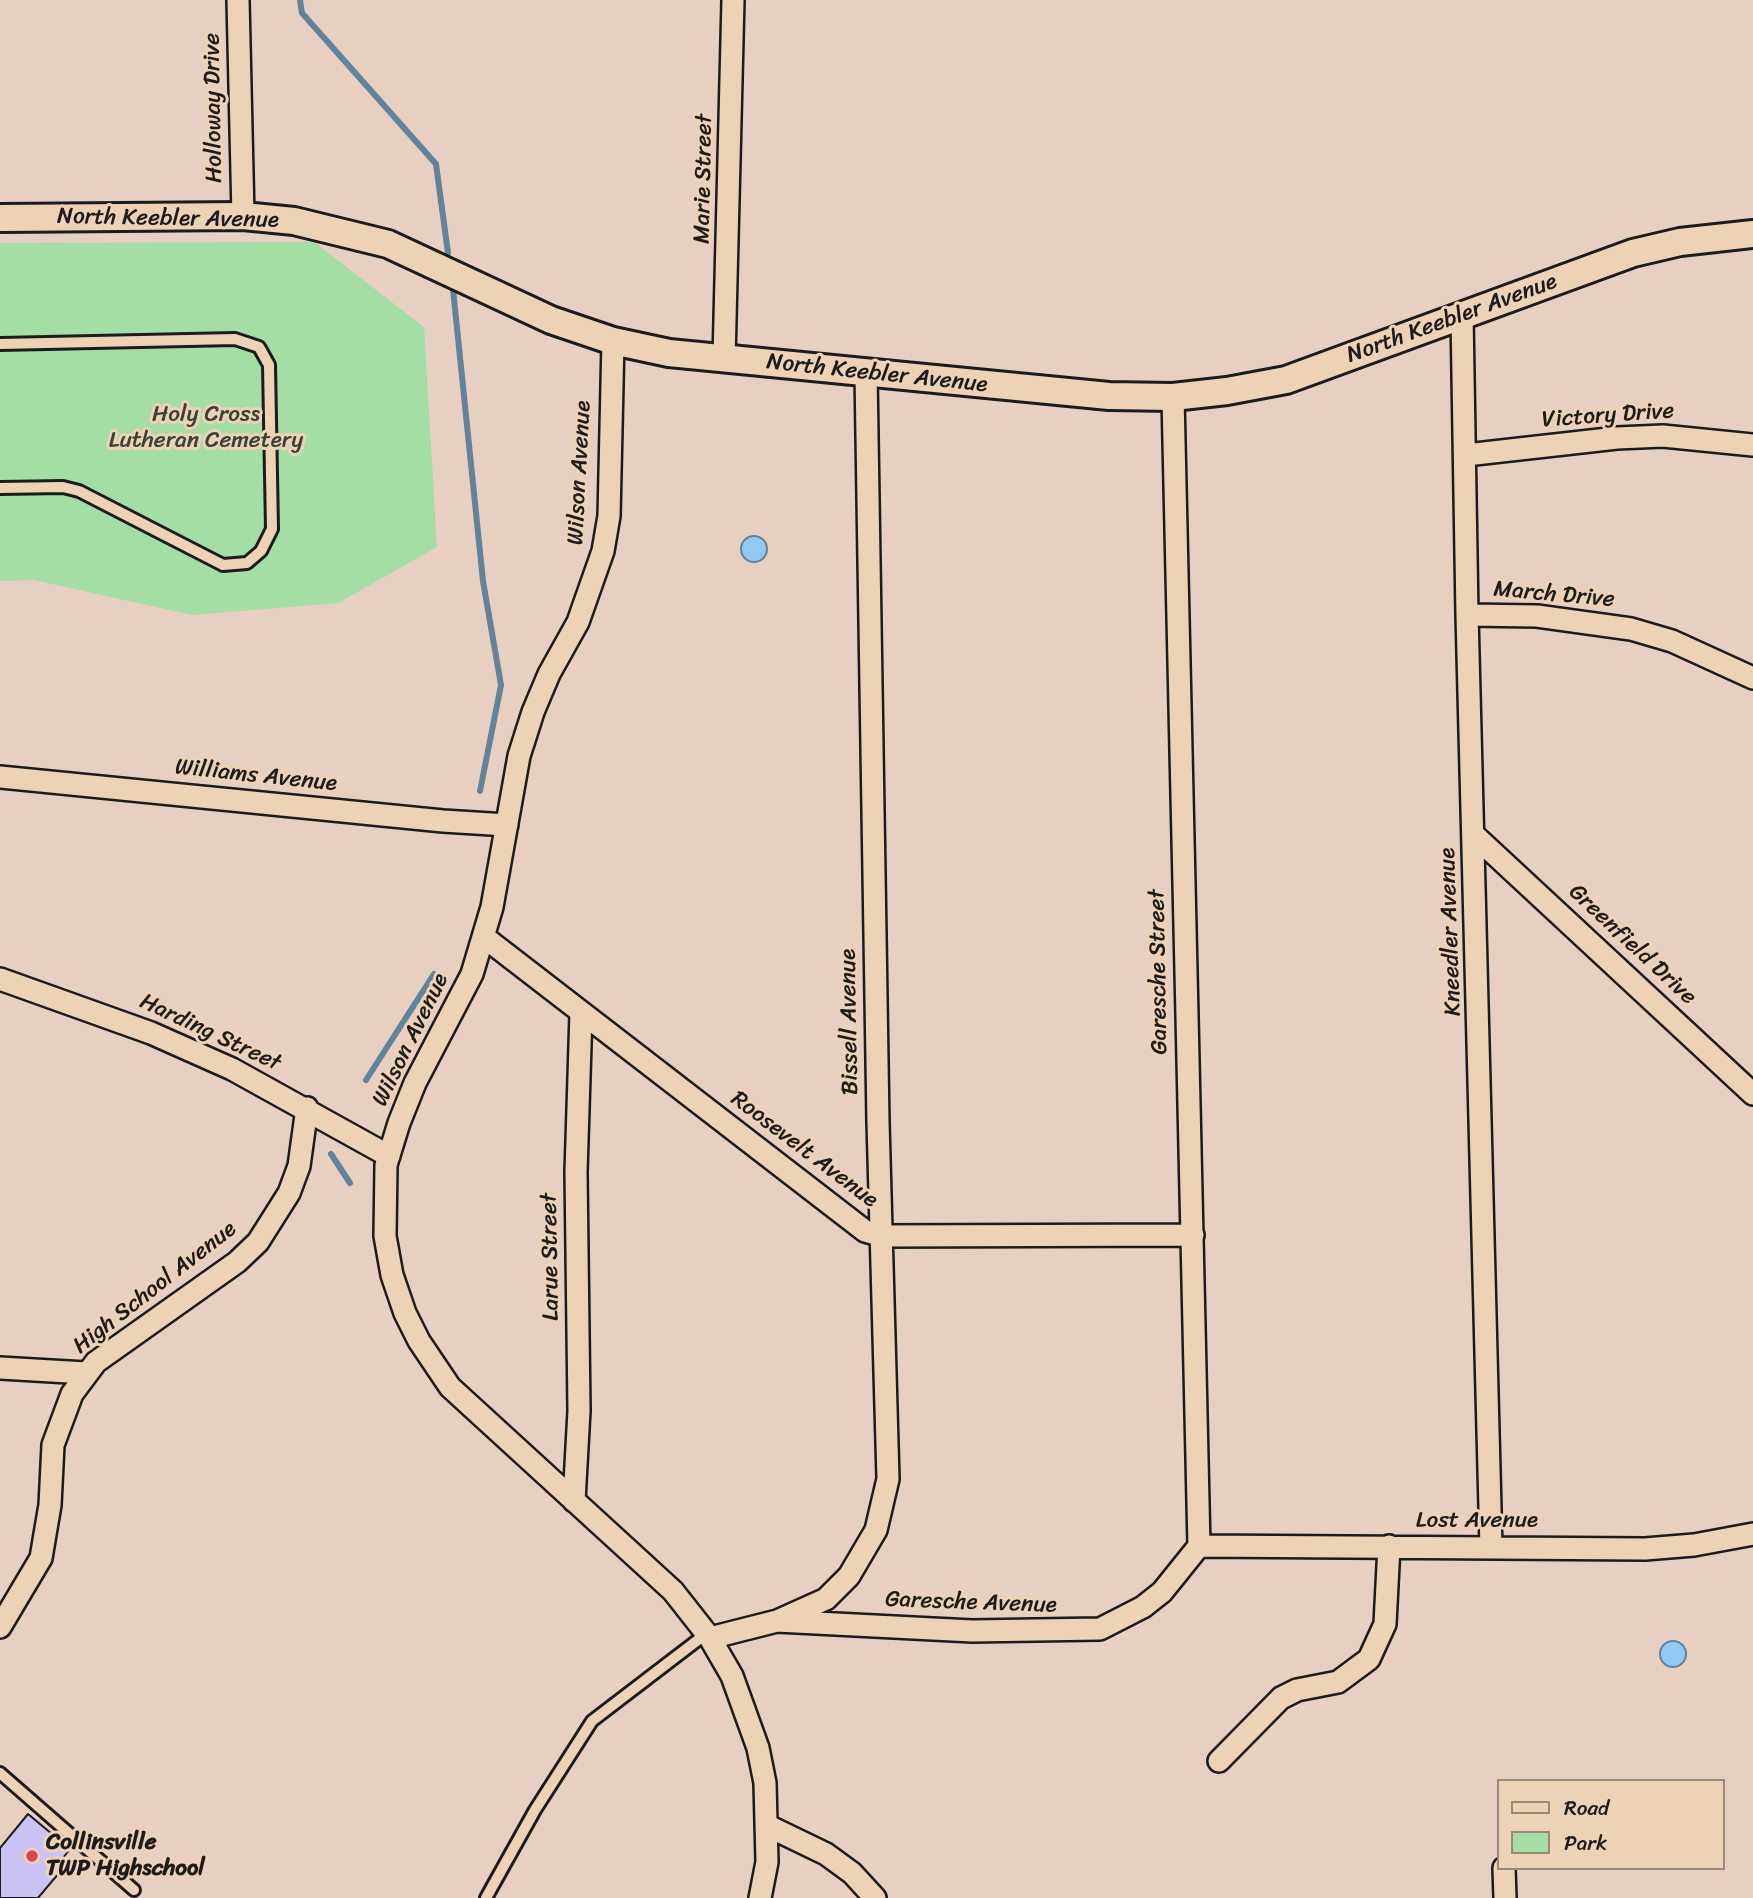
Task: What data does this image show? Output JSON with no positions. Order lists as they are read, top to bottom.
{
  "streets": {
    "street": [
      "Holloway Drive",
      "Marie Street",
      "North Keebler Avenue",
      "Victory Drive",
      "Wilson Avenue",
      "March Drive",
      "Williams Avenue",
      "Kneedler Avenue",
      "Greenfield Drive",
      "Garesche Street",
      "Bissell Avenue",
      "Harding Street",
      "Roosevelt Avenue",
      "Larue Street",
      "High School Avenue",
      "Lost Avenue",
      "Garesche Avenue"
    ]
  },
  "crossings": [
    ["Holloway Drive", "North Keebler Avenue"],
    ["Marie Street", "North Keebler Avenue"],
    ["North Keebler Avenue", "Wilson Avenue"],
    ["North Keebler Avenue", "Kneedler Avenue"],
    ["North Keebler Avenue", "Garesche Street"],
    ["North Keebler Avenue", "Bissell Avenue"],
    ["Victory Drive", "Kneedler Avenue"],
    ["Wilson Avenue", "Williams Avenue"],
    ["Wilson Avenue", "Harding Street"],
    ["Wilson Avenue", "Roosevelt Avenue"],
    ["Wilson Avenue", "Larue Street"],
    ["Wilson Avenue", "Garesche Avenue"],
    ["March Drive", "Kneedler Avenue"],
    ["Kneedler Avenue", "Greenfield Drive"],
    ["Kneedler Avenue", "Lost Avenue"],
    ["Garesche Street", "Roosevelt Avenue"],
    ["Garesche Street", "Lost Avenue"],
    ["Garesche Street", "Garesche Avenue"],
    ["Bissell Avenue", "Roosevelt Avenue"],
    ["Bissell Avenue", "Garesche Avenue"],
    ["Harding Street", "High School Avenue"],
    ["Roosevelt Avenue", "Larue Street"],
    ["Lost Avenue", "Garesche Avenue"]
  ],
  "parks": ["Holy Cross Lutheran Cemetery"],
  "places": ["Collinsville TWP Highschool"],
  "legend": ["Road", "Park"]
}
